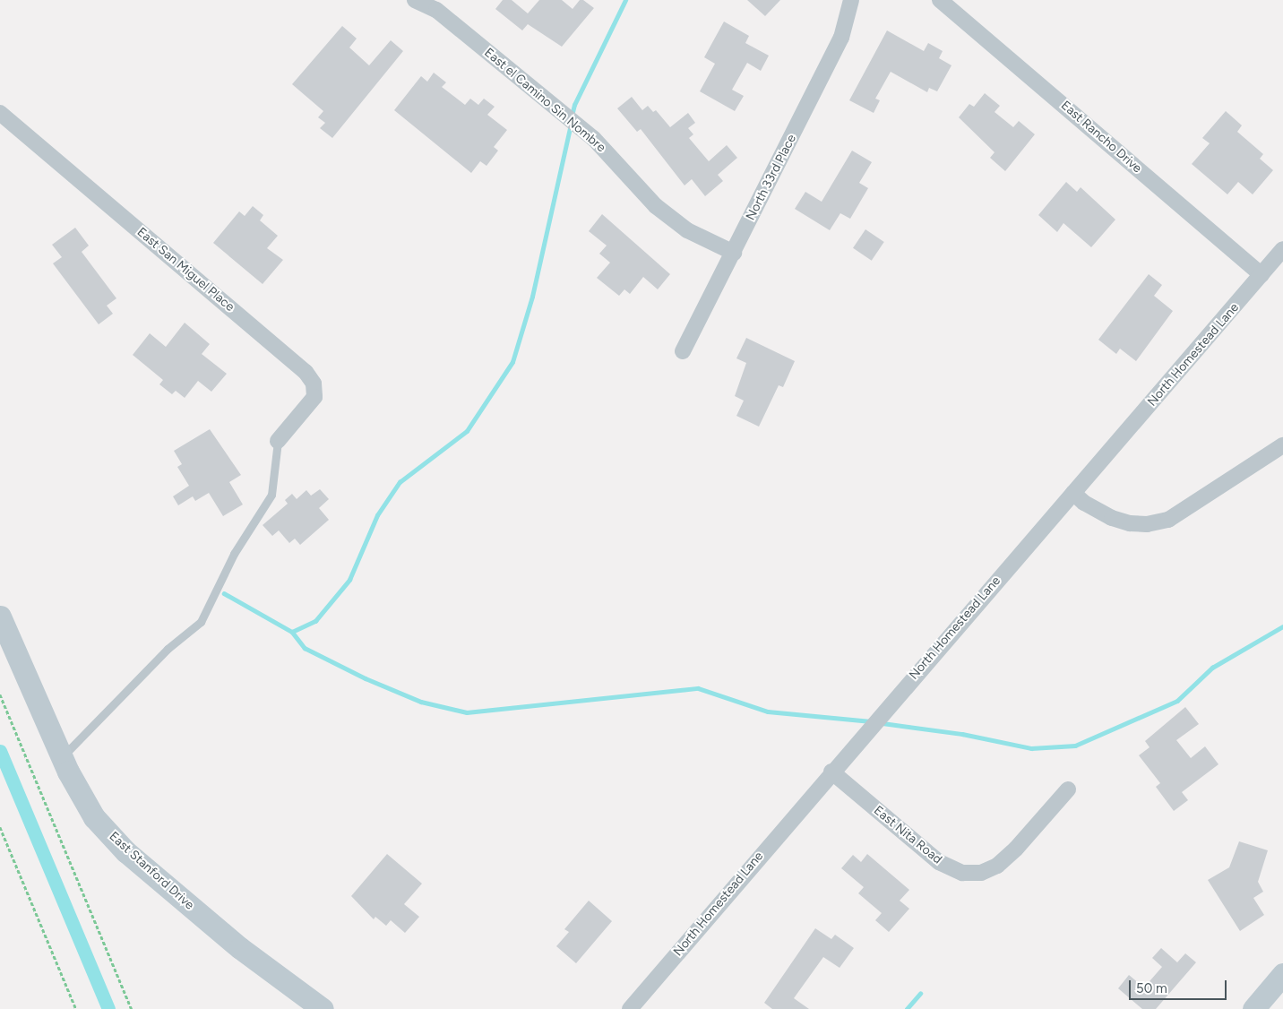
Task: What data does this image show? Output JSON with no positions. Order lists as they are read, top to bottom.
{
  "streets": {
    "street": [
      "East el Camino Sin Nombre",
      "East Rancho Drive",
      "North 33rd Place",
      "East San Miguel Place",
      "North Homestead Lane",
      "East Nita Road",
      "East Stanford Drive"
    ]
  },
  "crossings": [
    ["East el Camino Sin Nombre", "North 33rd Place"],
    ["East Rancho Drive", "North Homestead Lane"],
    ["North Homestead Lane", "East Nita Road"]
  ],
  "scale_bar": "50 m"
}
